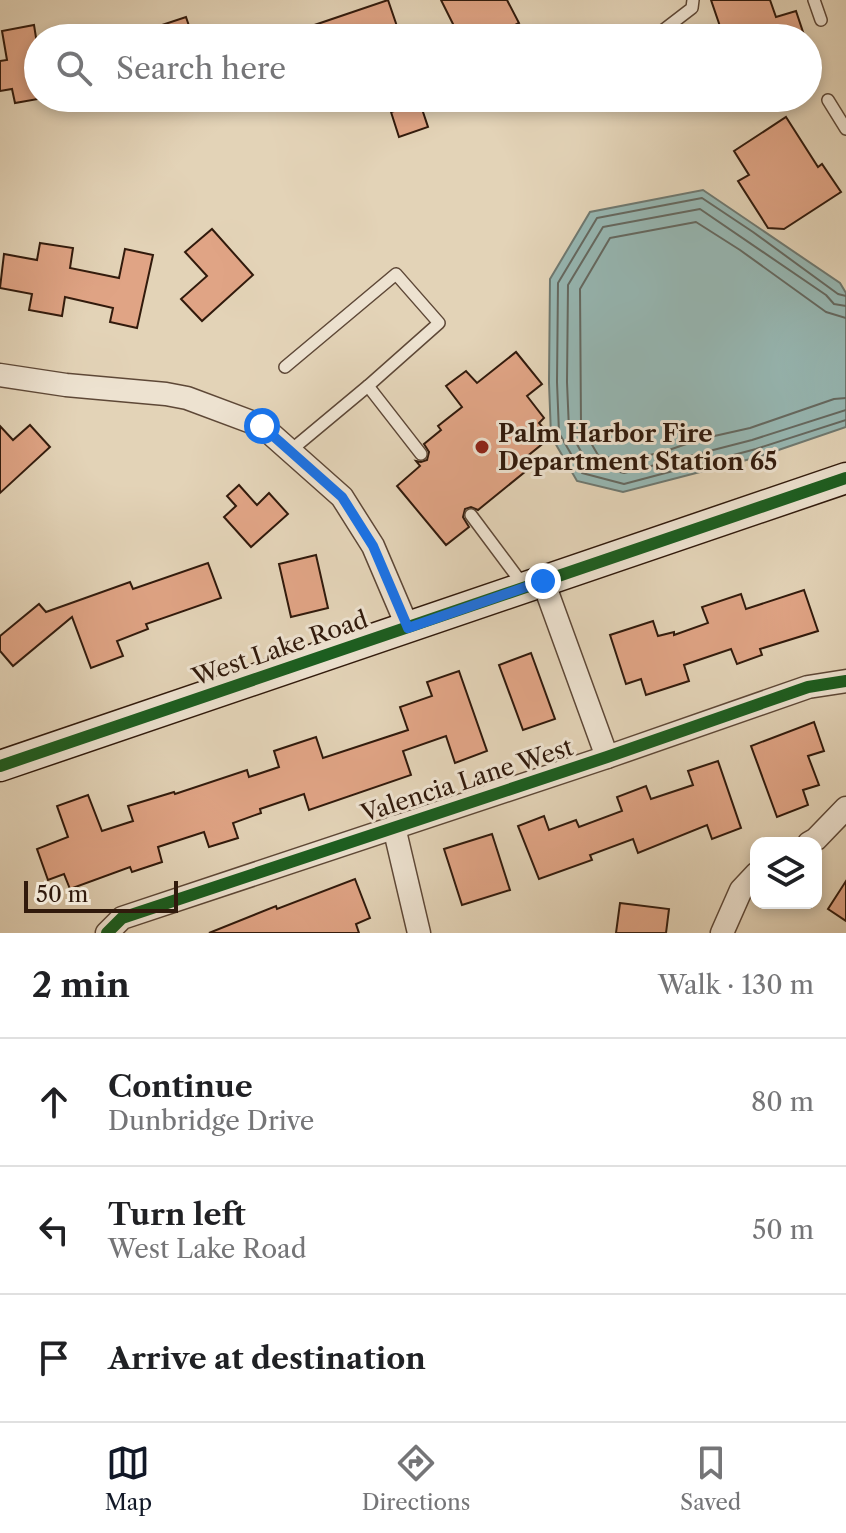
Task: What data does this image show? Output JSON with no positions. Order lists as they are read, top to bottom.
{
  "streets": {
    "street": ["West Lake Road", "Valencia Lane West"]
  },
  "places": ["Palm Harbor Fire Department Station 65"],
  "scale_bar": "50 m",
  "page": {
    "search": "Search here",
    "scale": "50 m",
    "heading": ["2 min", "Walk · 130 m"],
    "list": [
      ["Continue", "Dunbridge Drive", "80 m"],
      ["Turn left", "West Lake Road", "50 m"],
      "Arrive at destination"
    ],
    "nav": ["Map", "Directions", "Saved"]
  }
}
